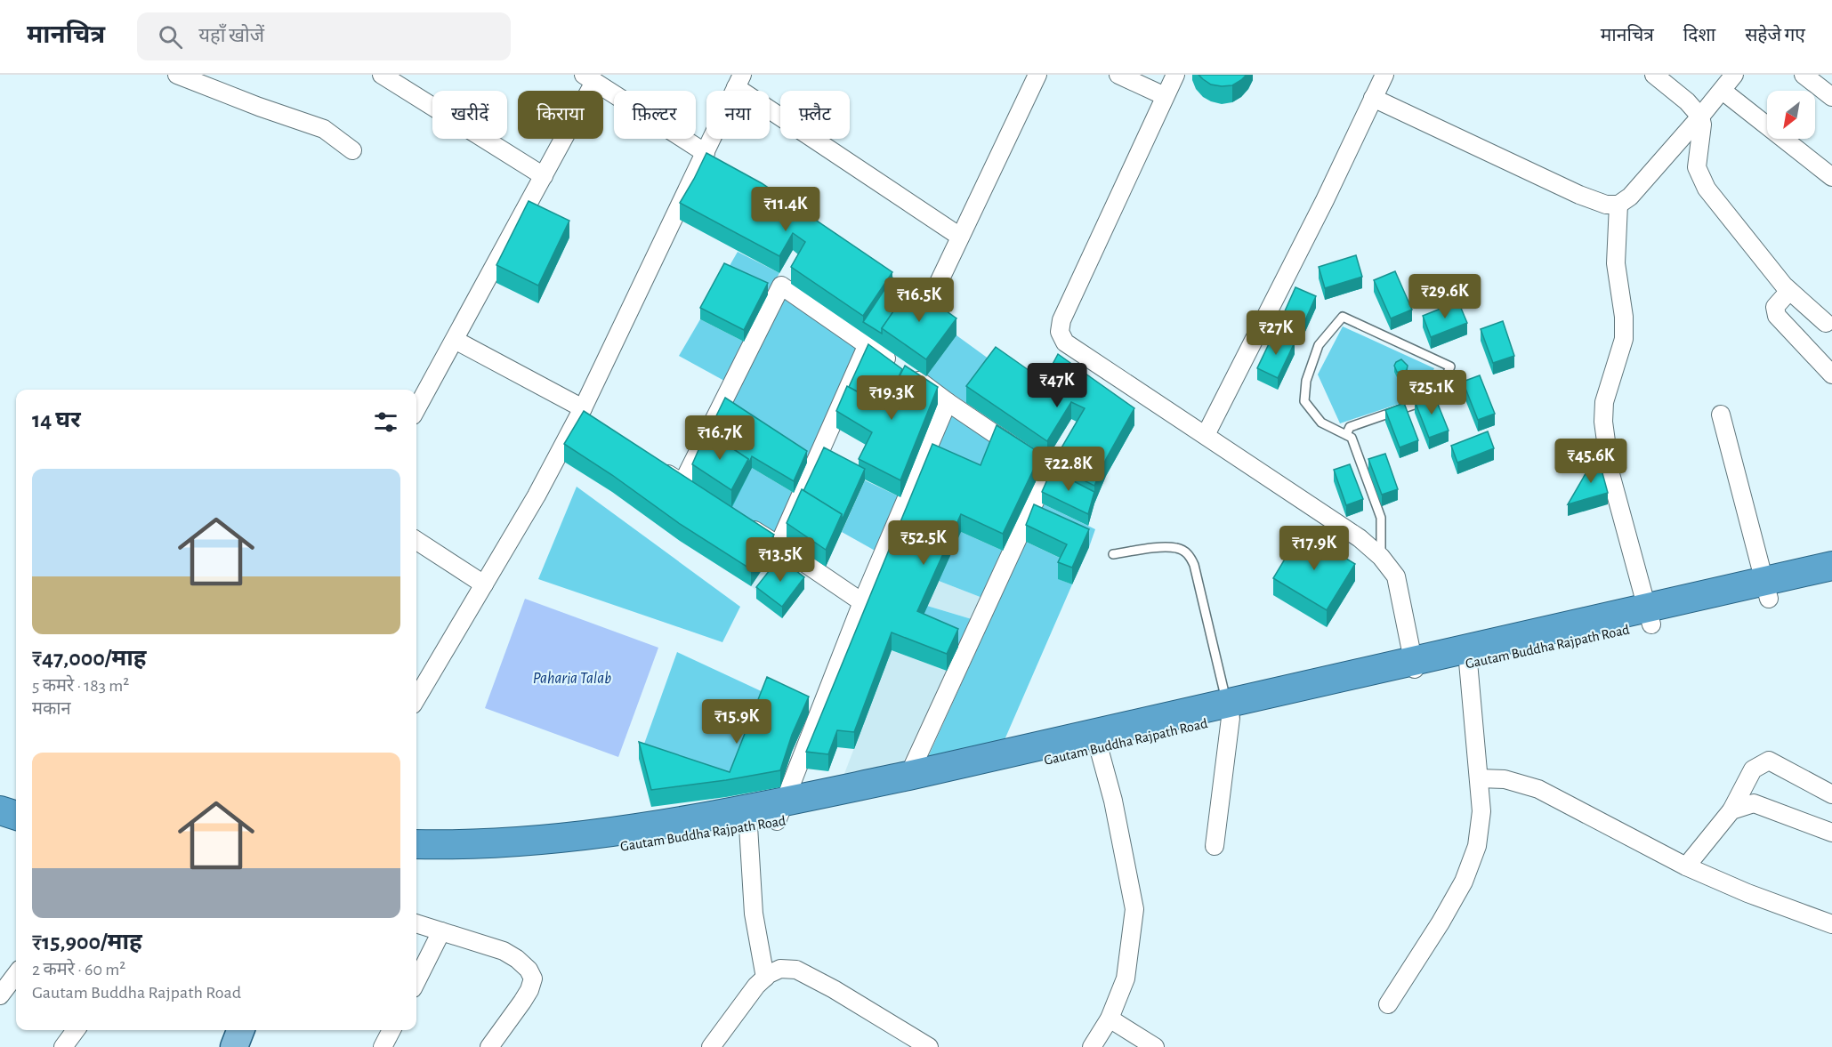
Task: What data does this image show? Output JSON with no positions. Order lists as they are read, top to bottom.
{
  "streets": {
    "highway": ["Gautam Buddha Rajpath Road"]
  },
  "water": ["Paharia Talab"],
  "north": "bottom left",
  "page": {
    "header": "मानचित्र",
    "search": "यहाँ खोजें",
    "nav": ["मानचित्र", "दिशा", "सहेजे गए"],
    "chip": [
      "खरीदें",
      "किराया",
      "फ़िल्टर",
      "नया",
      "फ़्लैट"
    ],
    "price": [
      "₹11.4K",
      "₹29.6K",
      "₹16.5K",
      "₹27K",
      "₹47K",
      "₹25.1K",
      "₹19.3K",
      "₹16.7K",
      "₹45.6K",
      "₹22.8K",
      "₹52.5K",
      "₹17.9K",
      "₹13.5K",
      "₹15.9K"
    ],
    "heading": "14 घर",
    "list": [
      {
        "name": "₹47,000/माह",
        "note": "5 कमरे · 183 m² · मकान"
      },
      {
        "name": "₹15,900/माह",
        "note": "2 कमरे · 60 m² · Gautam Buddha Rajpath Road"
      }
    ]
  }
}
